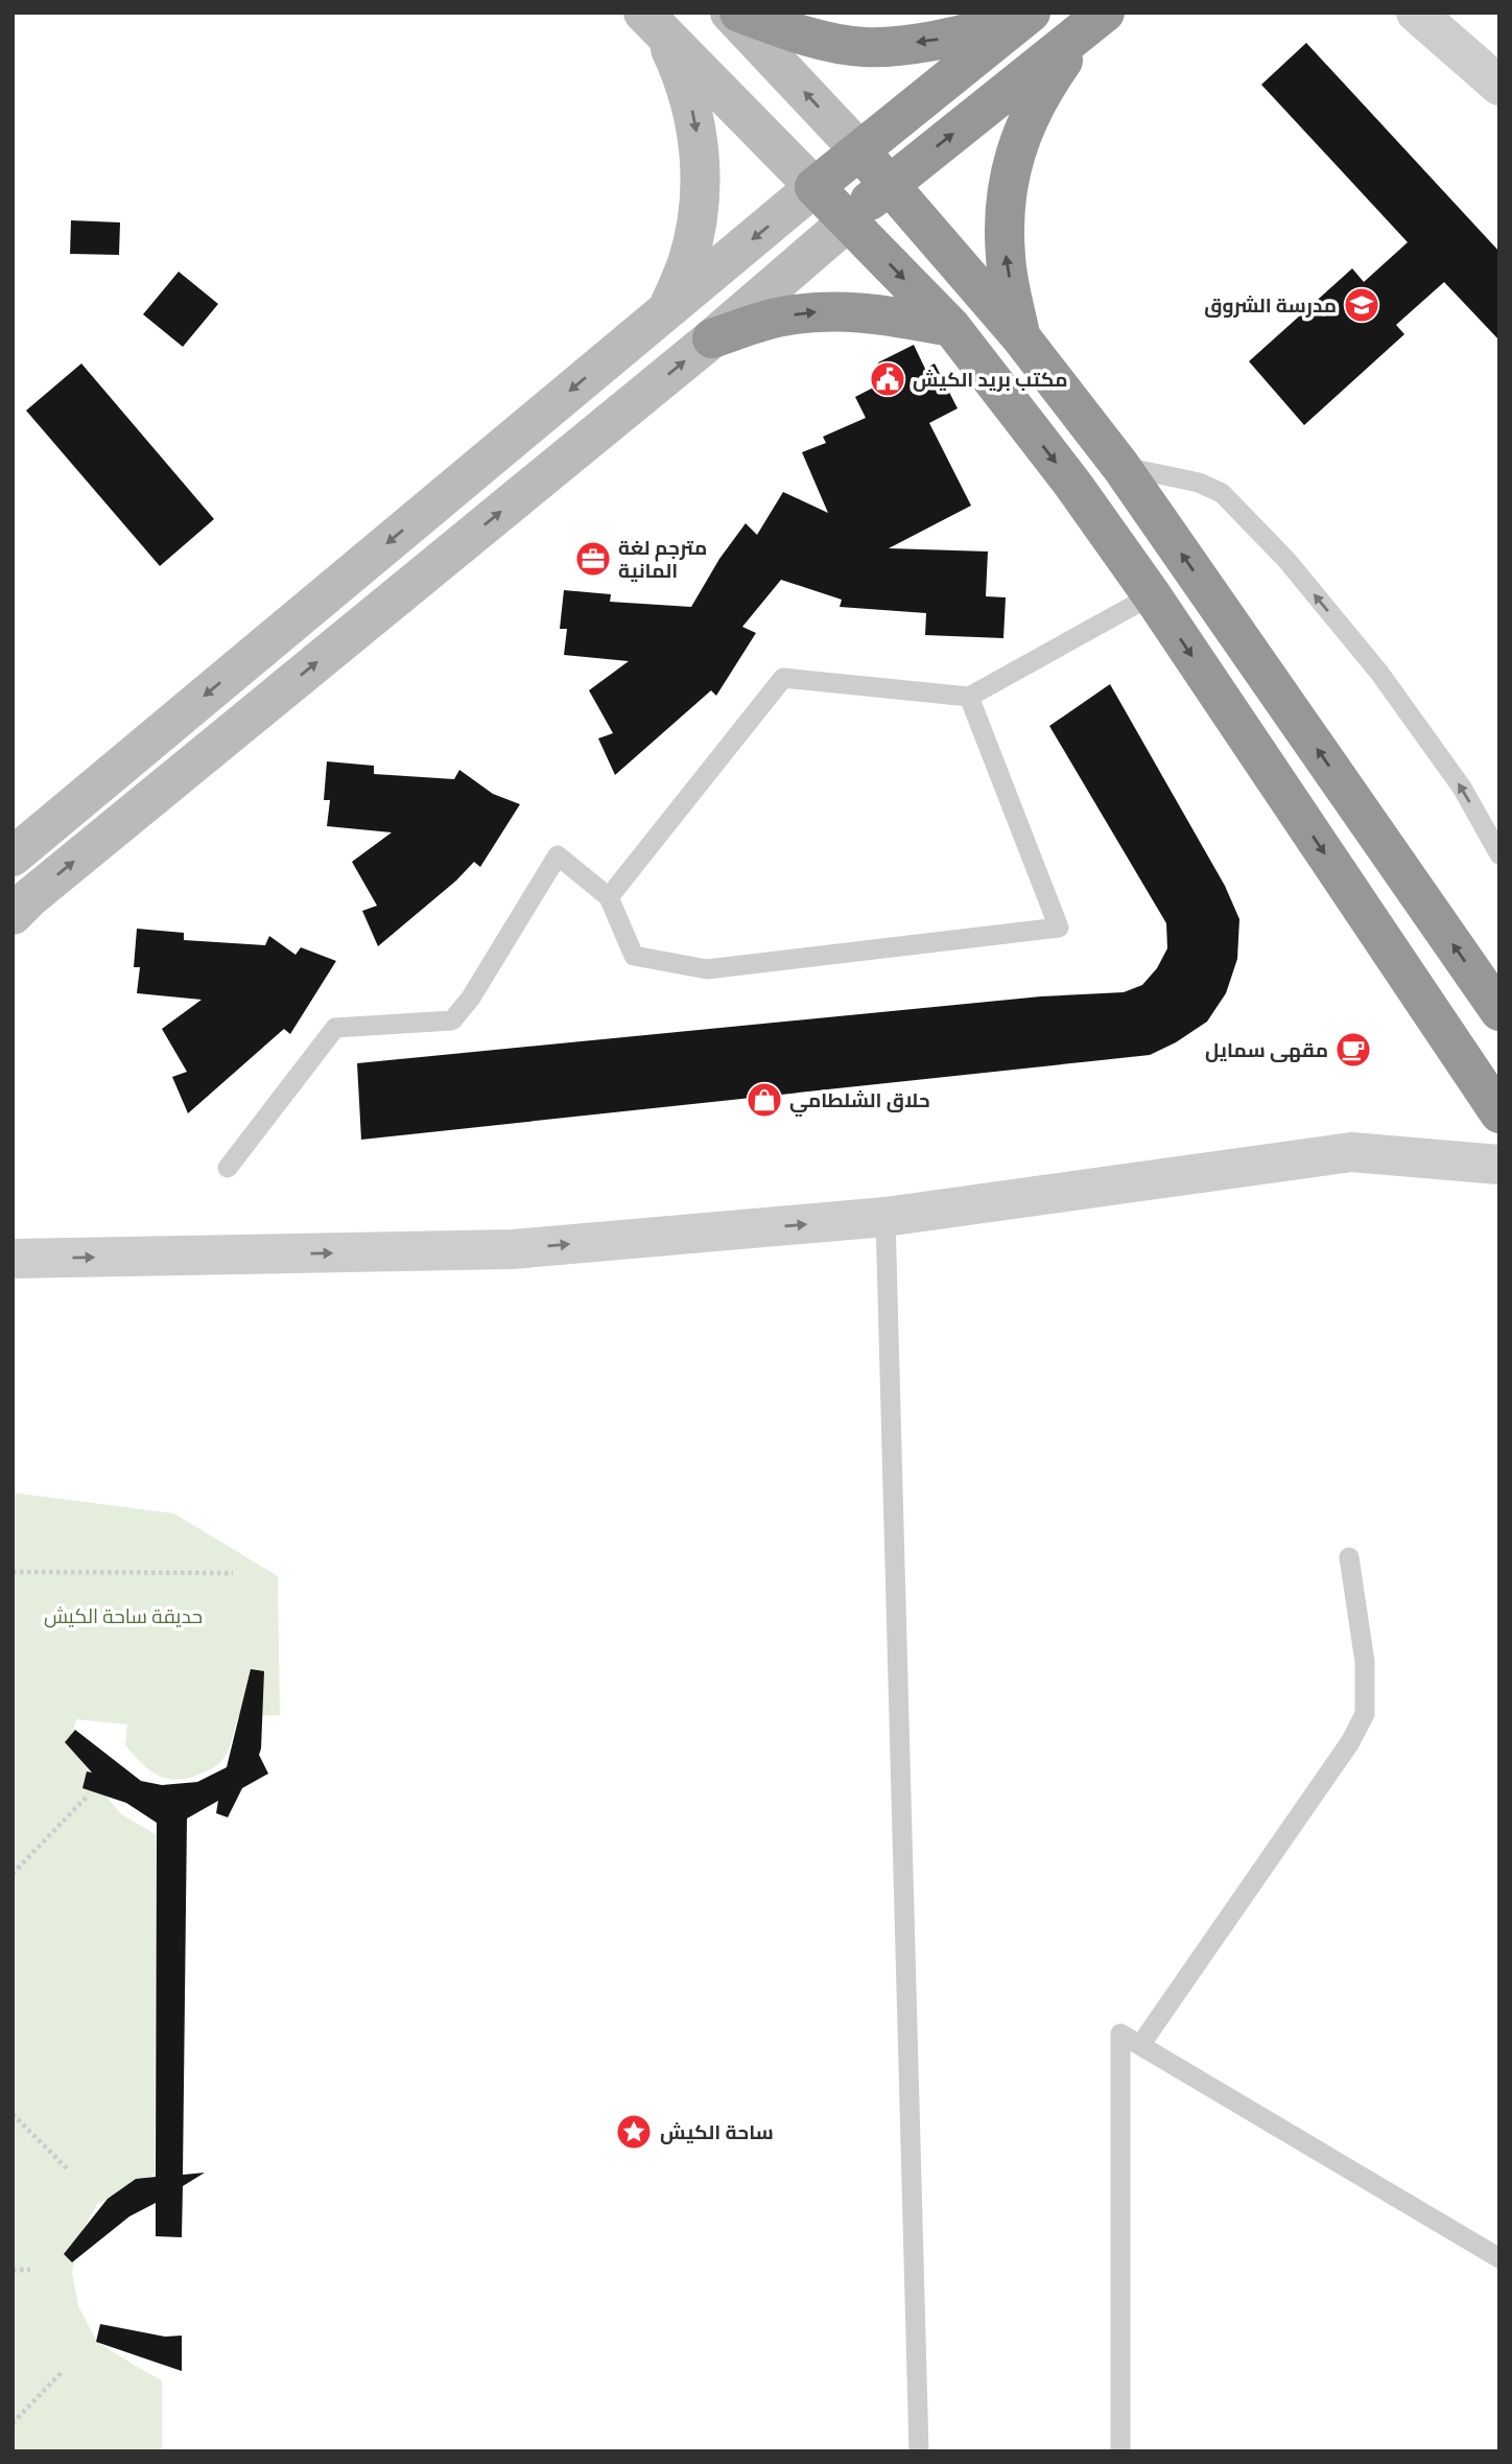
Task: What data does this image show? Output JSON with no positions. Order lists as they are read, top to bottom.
{
  "parks": ["حديقة ساحة الكيش"],
  "places": {
    "school or university": ["مدرسة الشروق"],
    "public building": ["مكتب بريد الكيش"],
    "office": ["مترجم لغة المانية"],
    "cafe": ["مقهى سمايل"],
    "shop": ["حلاق الشلطامي"],
    "place": ["ساحة الكيش"]
  }
}
